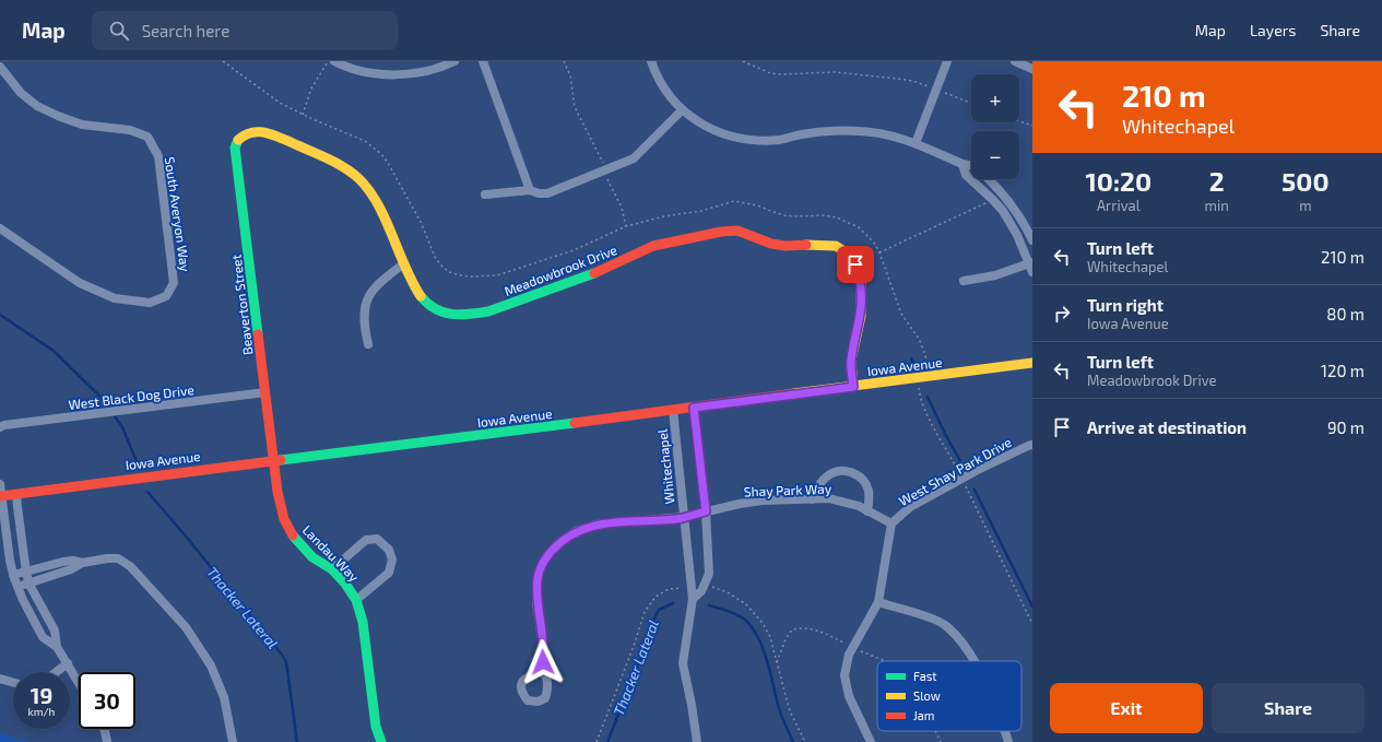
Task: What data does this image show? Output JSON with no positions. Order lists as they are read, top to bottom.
{
  "streets": {
    "street": [
      "South Averyon Way",
      "Meadowbrook Drive",
      "Beaverton Street",
      "Iowa Avenue",
      "West Black Dog Drive",
      "Whitechapel",
      "West Shay Park Drive",
      "Shay Park Way",
      "Landau Way"
    ]
  },
  "crossings": [
    ["Meadowbrook Drive", "Beaverton Street"],
    ["Meadowbrook Drive", "Iowa Avenue"],
    ["Beaverton Street", "Iowa Avenue"],
    ["Beaverton Street", "West Black Dog Drive"],
    ["Beaverton Street", "Landau Way"],
    ["Iowa Avenue", "Whitechapel"],
    ["Iowa Avenue", "Landau Way"],
    ["Whitechapel", "Shay Park Way"],
    ["West Shay Park Drive", "Shay Park Way"]
  ],
  "water": ["Thacker Lateral"],
  "legend": ["Fast", "Slow", "Jam"],
  "page": {
    "header": "Map",
    "search": "Search here",
    "nav": ["Map", "Layers", "Share"],
    "turn": ["210 m", "Whitechapel"],
    "map_buttons": ["+", "−"],
    "eta": [
      "10:20",
      "Arrival",
      "2",
      "min",
      "500",
      "m"
    ],
    "list": [
      {
        "name": "Turn left",
        "note": "Whitechapel",
        "value": "210 m"
      },
      {
        "name": "Turn right",
        "note": "Iowa Avenue",
        "value": "80 m"
      },
      {
        "name": "Turn left",
        "note": "Meadowbrook Drive",
        "value": "120 m"
      },
      {
        "name": "Arrive at destination",
        "value": "90 m"
      }
    ],
    "speed": "19 km/h",
    "limit": "30",
    "buttons": ["Exit", "Share"]
  }
}
